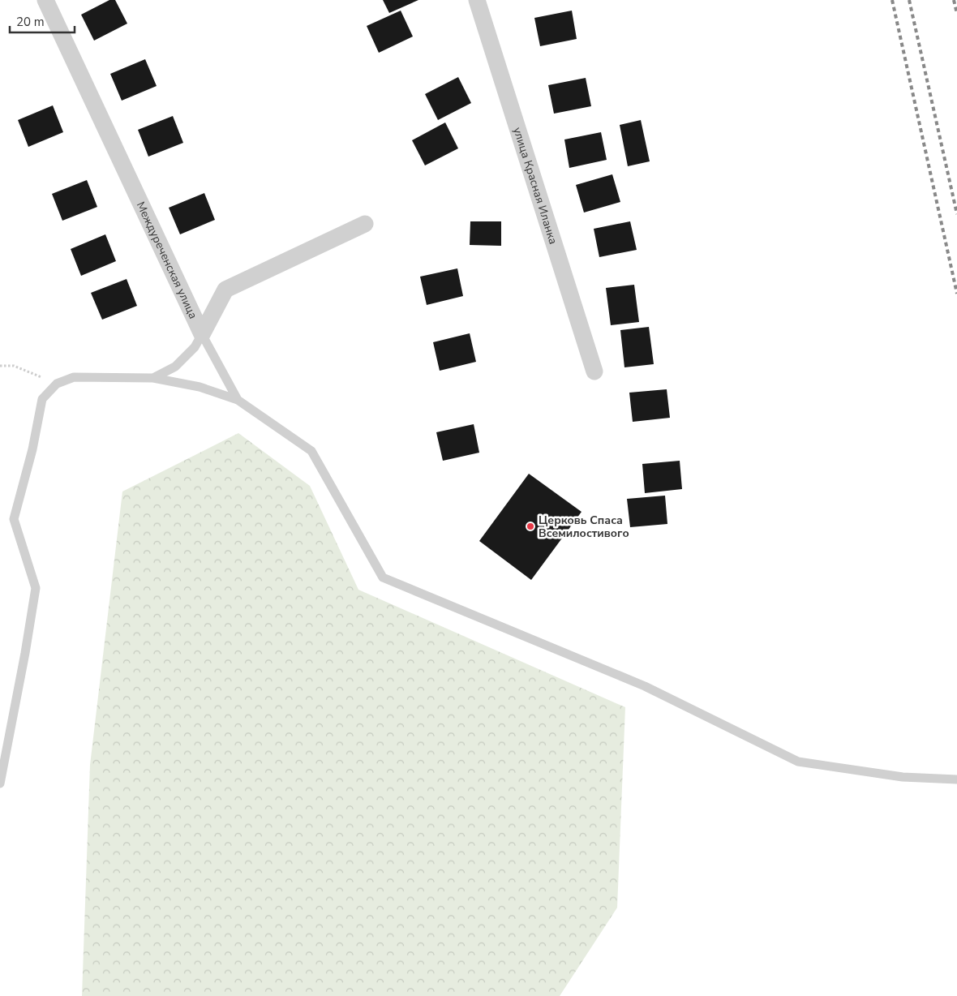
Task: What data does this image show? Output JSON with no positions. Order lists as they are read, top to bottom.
{
  "streets": {
    "street": ["улица Красная Иланка", "Междуреченская улица"]
  },
  "places": ["Церковь Спаса Всемилостивого"],
  "scale_bar": "20 m"
}
